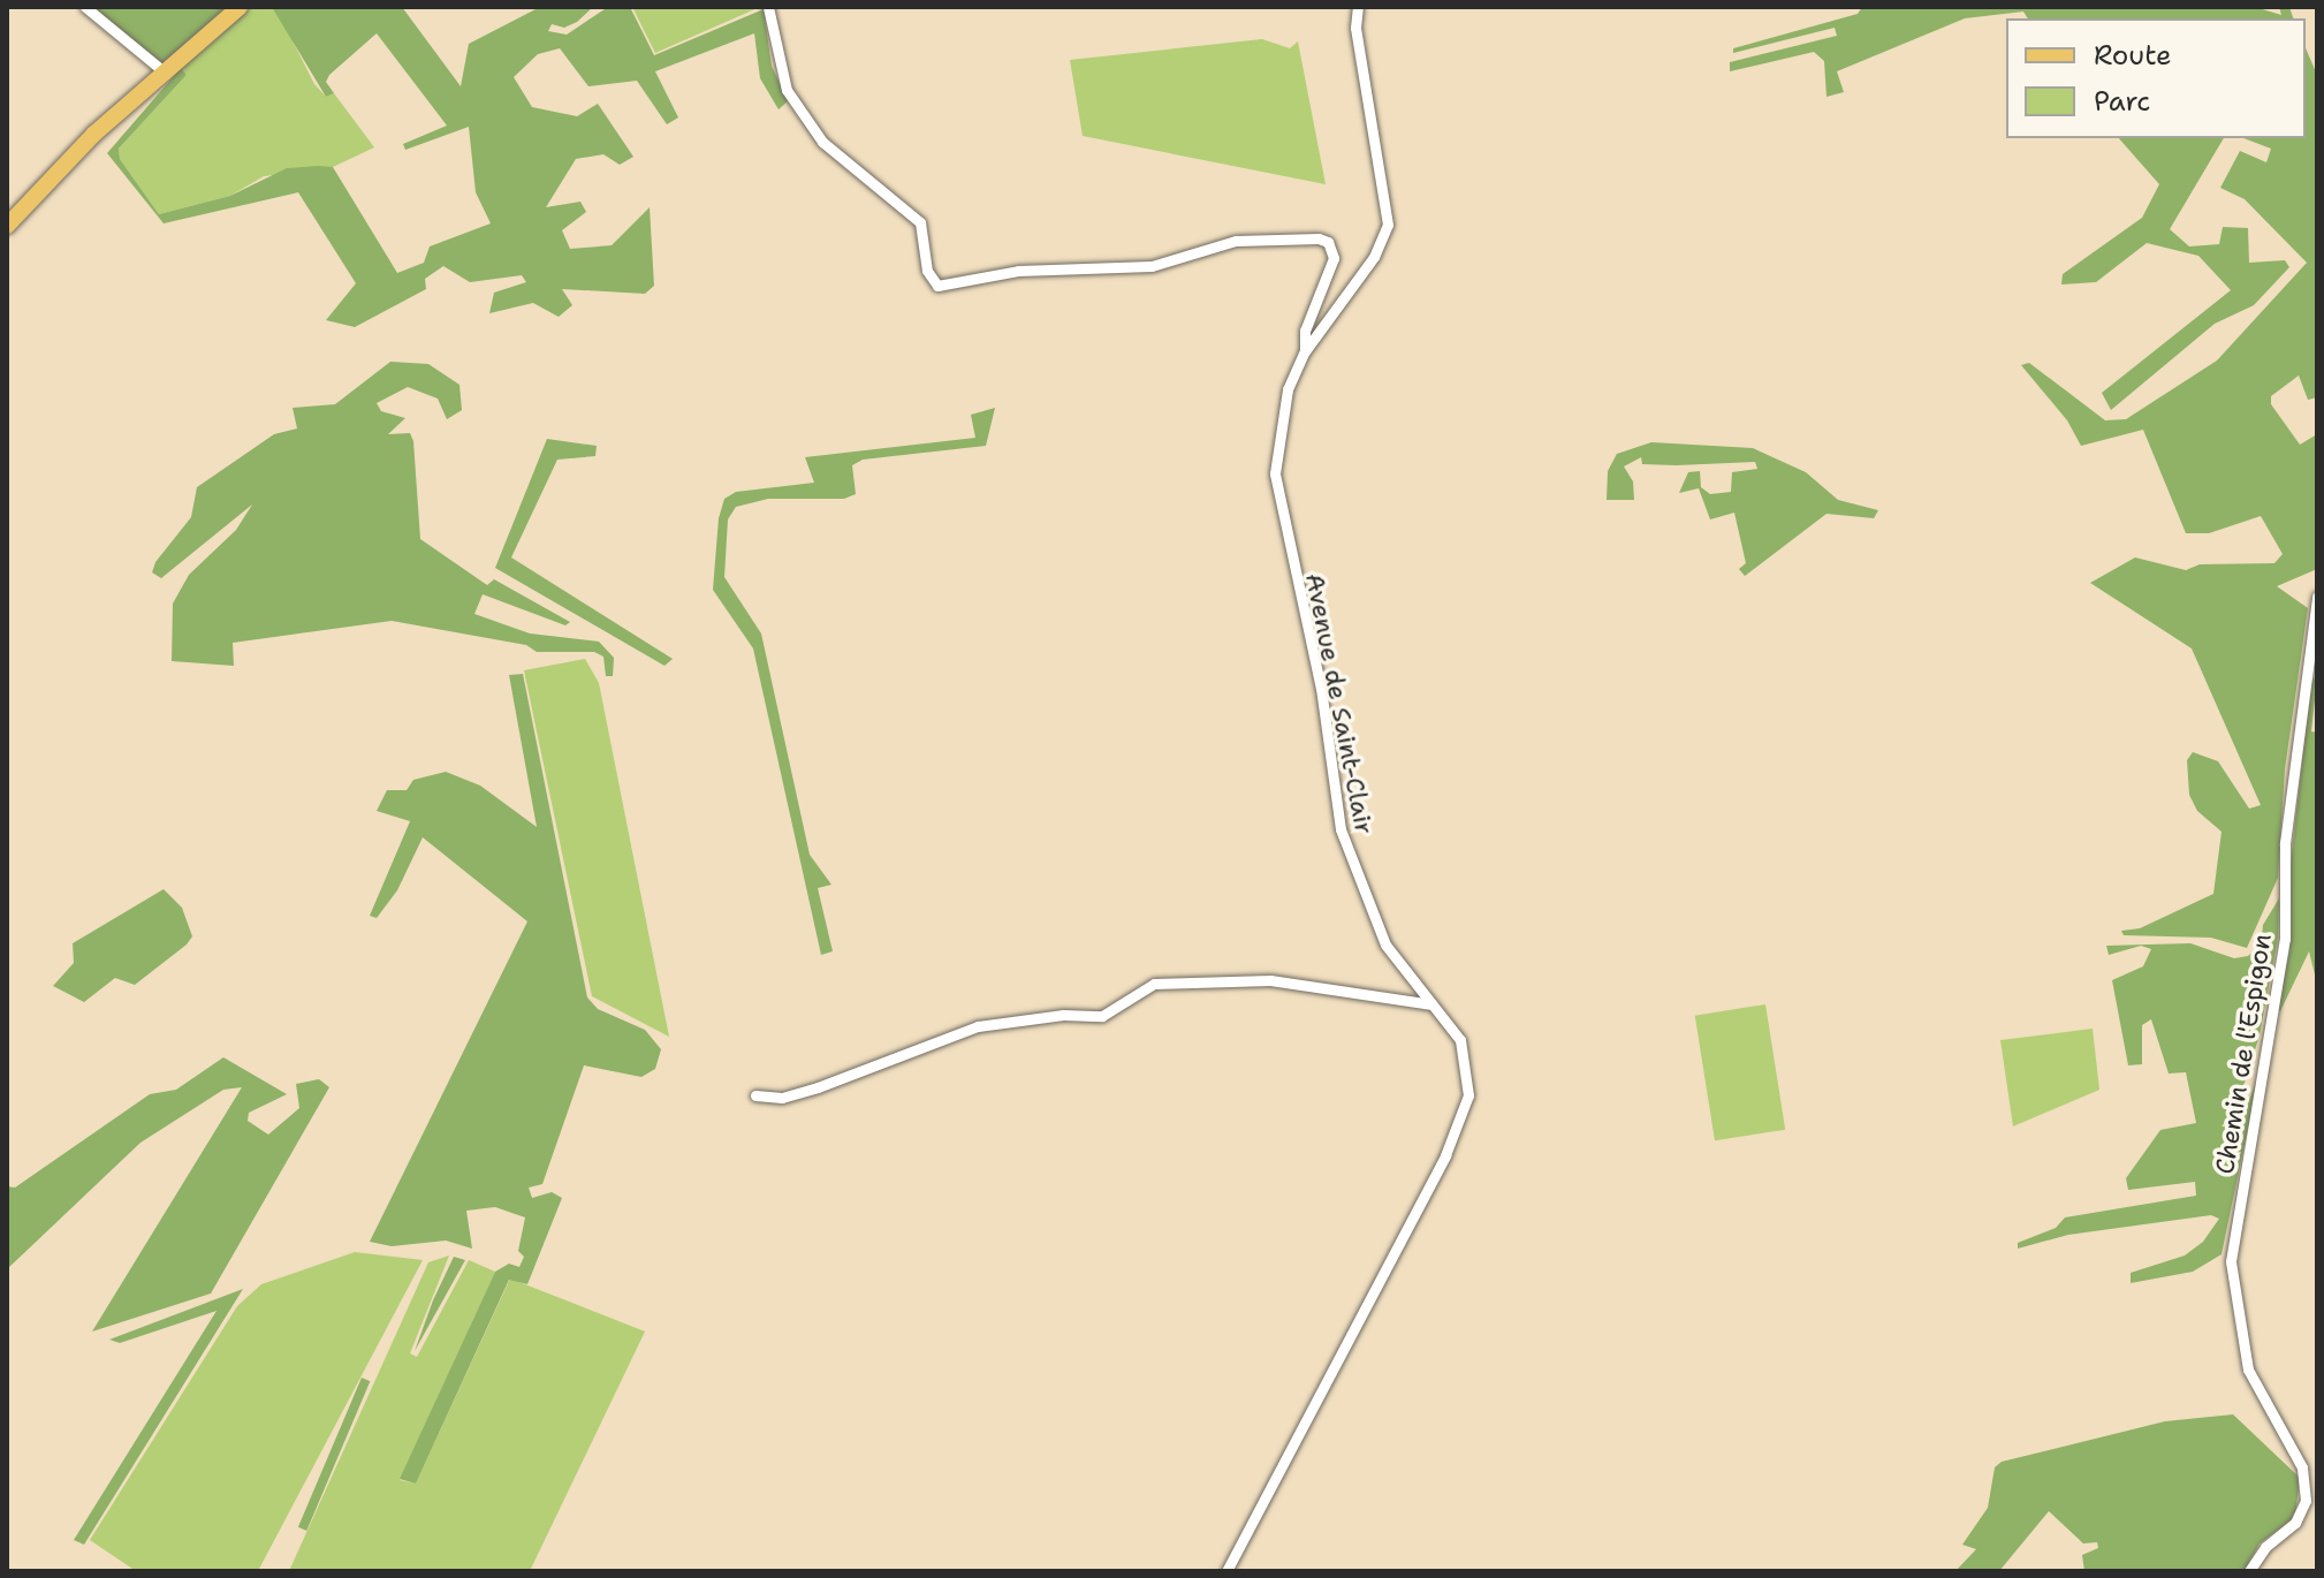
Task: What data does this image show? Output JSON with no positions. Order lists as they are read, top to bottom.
{
  "streets": {
    "street": ["Avenue de Saint-Clair", "Chemin de l'Espigon"]
  },
  "legend": ["Route", "Parc"]
}
